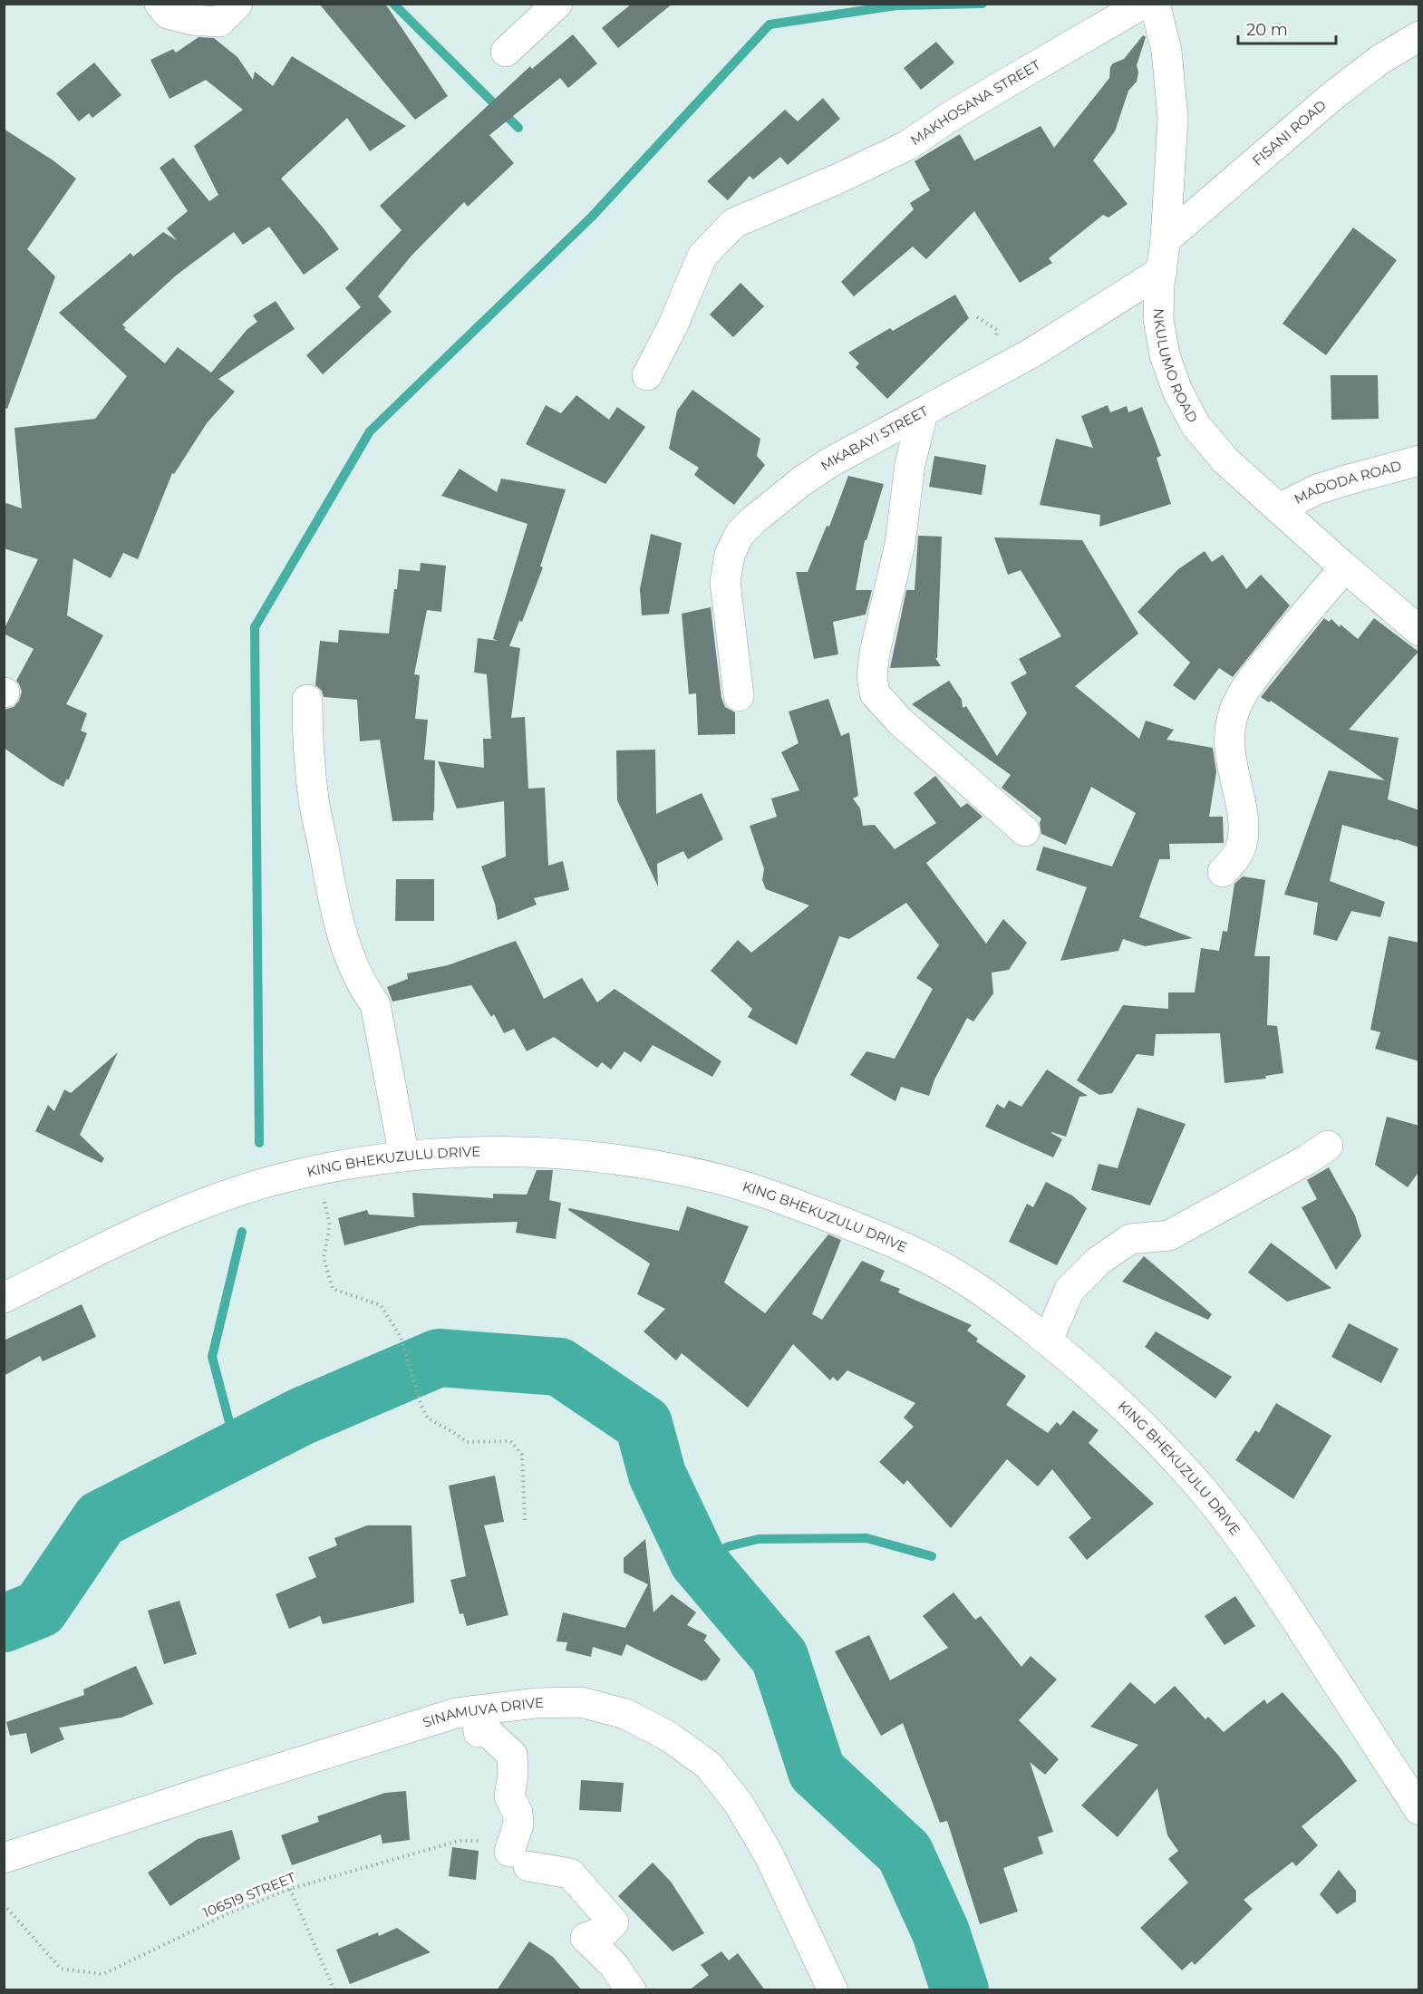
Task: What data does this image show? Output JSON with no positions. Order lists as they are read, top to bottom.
{
  "streets": {
    "street": [
      "MAKHOSANA STREET",
      "FISANI ROAD",
      "NKULUMO ROAD",
      "MKABAYI STREET",
      "MADODA ROAD",
      "KING BHEKUZULU DRIVE",
      "SINAMUVA DRIVE"
    ],
    "path": ["106519 STREET"]
  },
  "crossings": [
    ["FISANI ROAD", "NKULUMO ROAD"],
    ["NKULUMO ROAD", "MKABAYI STREET"],
    ["NKULUMO ROAD", "MADODA ROAD"]
  ],
  "scale_bar": "20 m"
}
